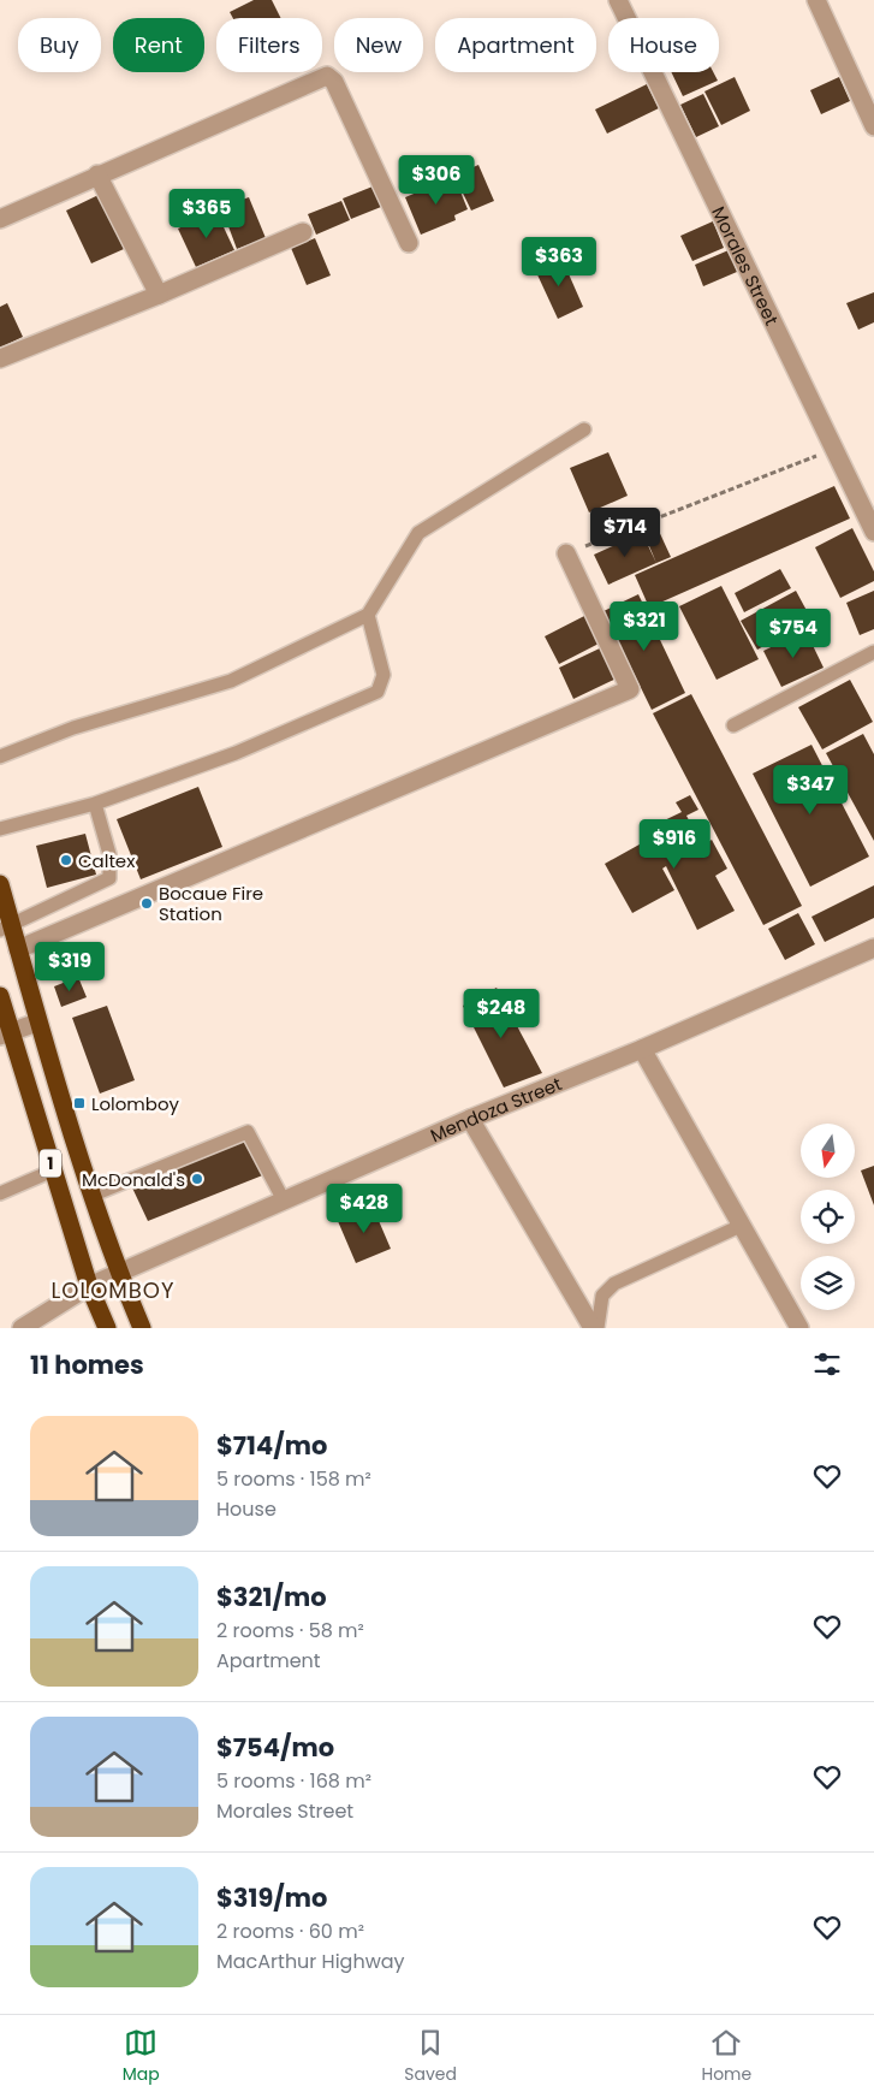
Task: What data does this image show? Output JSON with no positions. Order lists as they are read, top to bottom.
{
  "streets": {
    "highway": ["1"],
    "street": ["Morales Street", "Mendoza Street"]
  },
  "crossings": [
    ["Mendoza Street", "1"]
  ],
  "districts": ["LOLOMBOY"],
  "places": {
    "other": ["Caltex", "Bocaue Fire Station", "McDonald's"],
    "transit": ["Lolomboy"]
  },
  "north": "bottom",
  "page": {
    "chip": [
      "Buy",
      "Rent",
      "Filters",
      "New",
      "Apartment",
      "House"
    ],
    "price": [
      "$306",
      "$365",
      "$363",
      "$714",
      "$321",
      "$754",
      "$347",
      "$916",
      "$319",
      "$248",
      "$428"
    ],
    "heading": "11 homes",
    "list": [
      {
        "name": "$714/mo",
        "note": "5 rooms · 158 m² · House"
      },
      {
        "name": "$321/mo",
        "note": "2 rooms · 58 m² · Apartment"
      },
      {
        "name": "$754/mo",
        "note": "5 rooms · 168 m² · Morales Street"
      },
      {
        "name": "$319/mo",
        "note": "2 rooms · 60 m² · MacArthur Highway"
      }
    ],
    "tabs": ["Map", "Saved", "Home"]
  }
}
